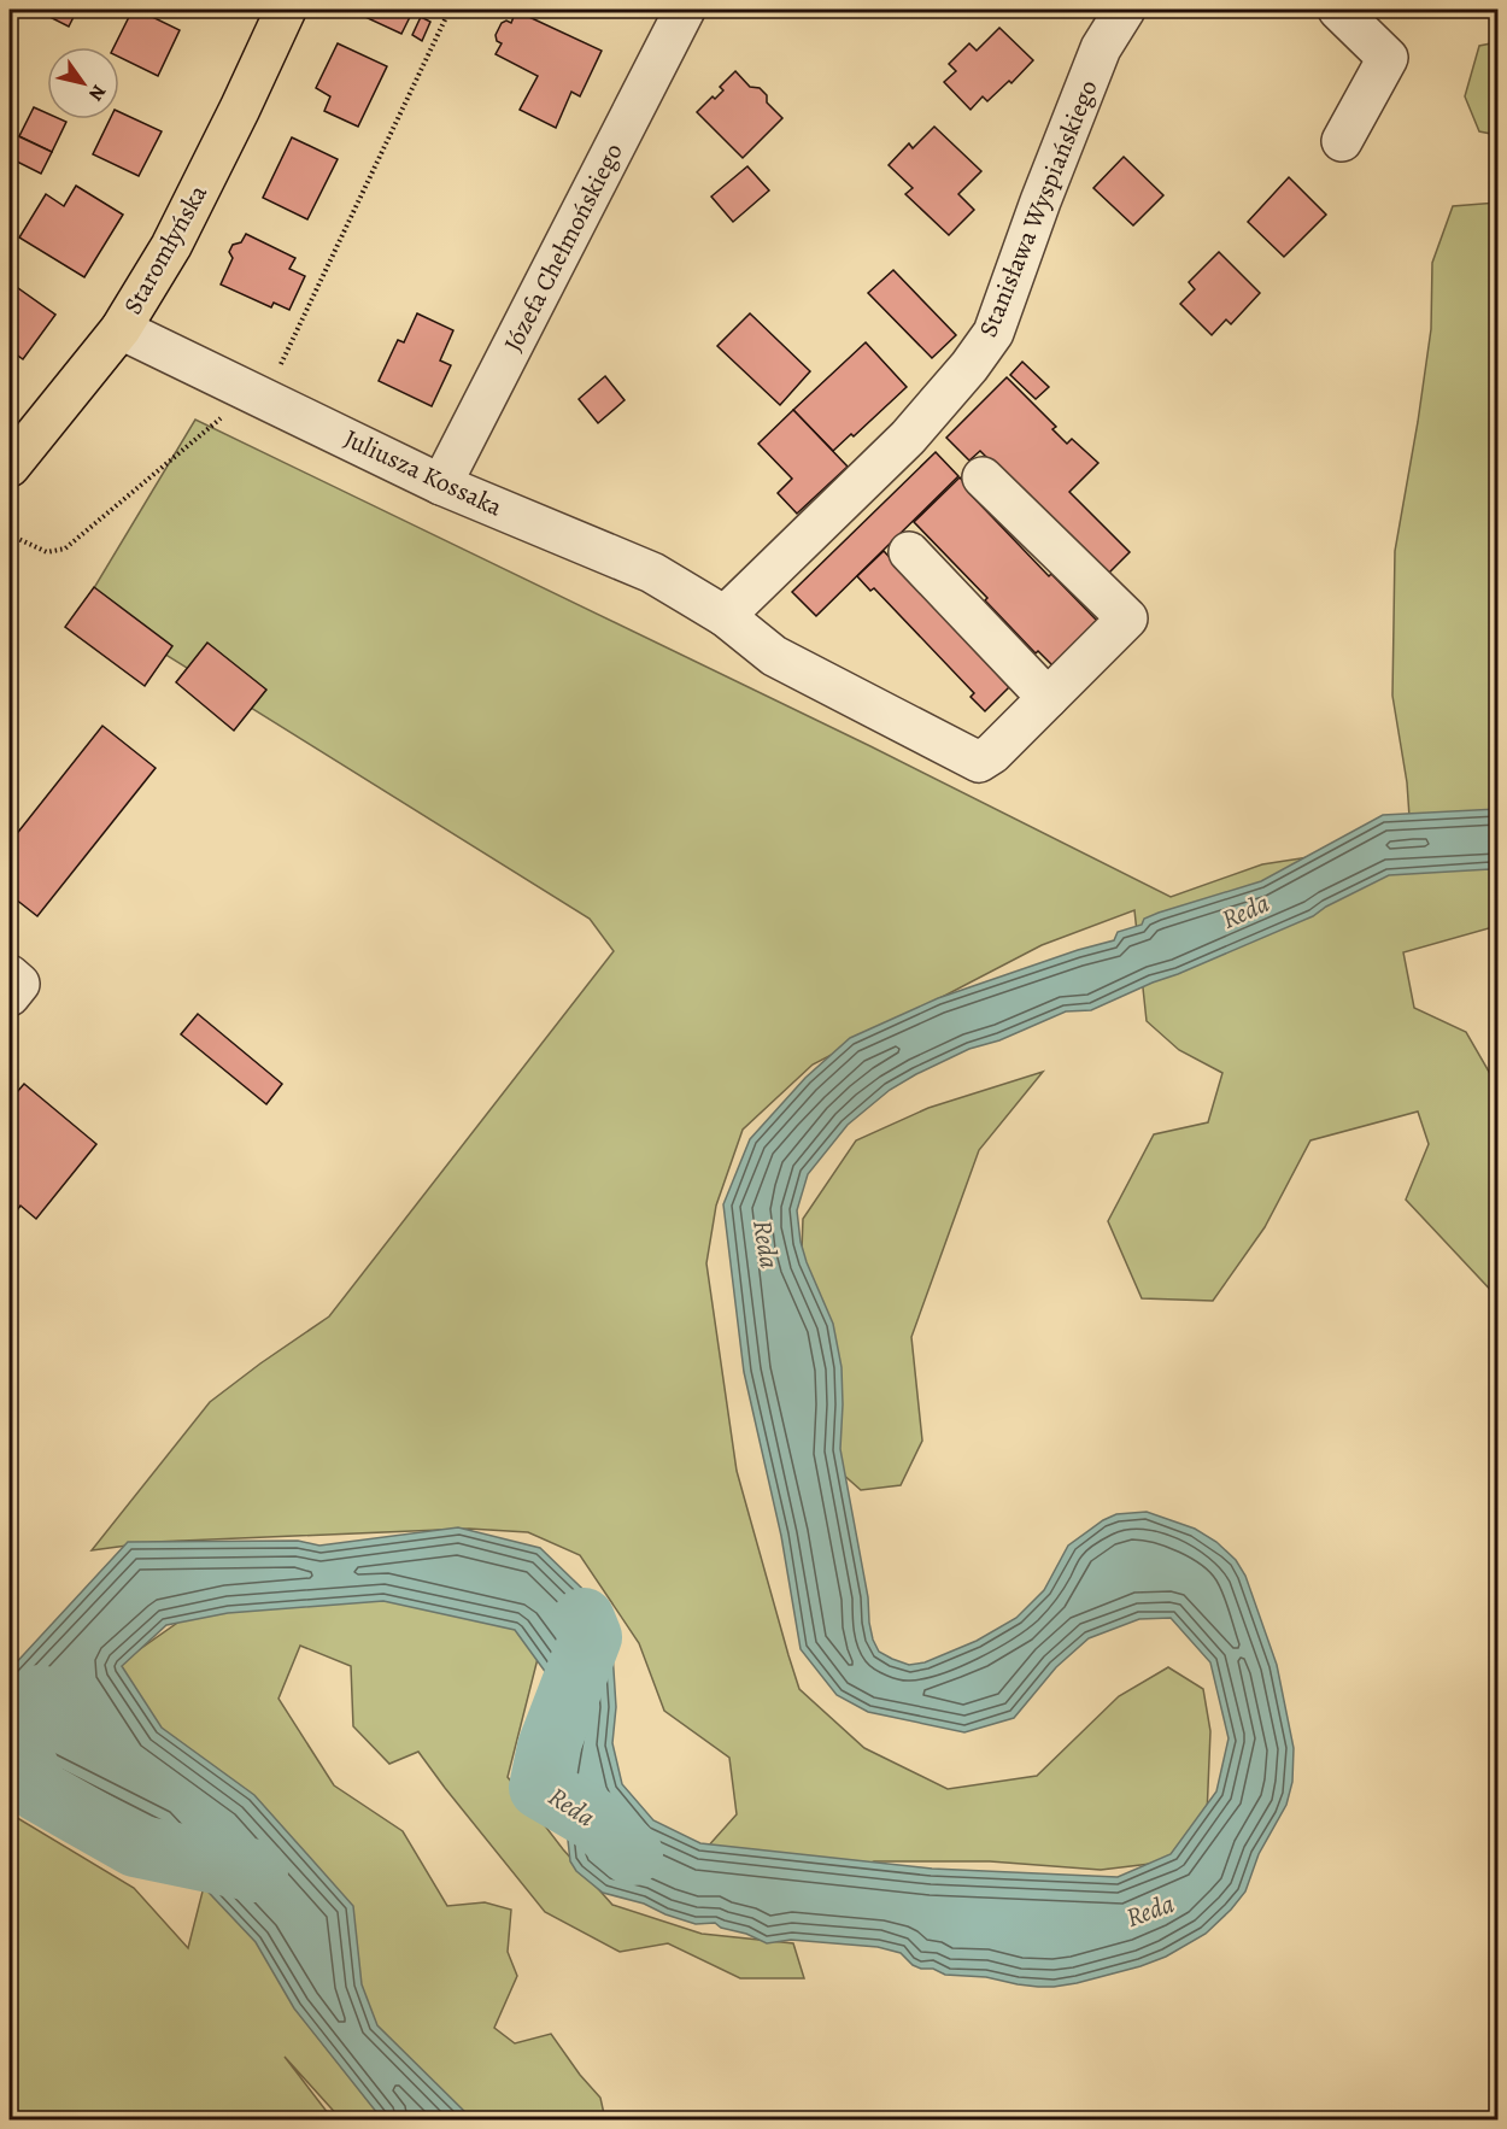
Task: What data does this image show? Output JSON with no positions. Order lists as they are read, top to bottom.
{
  "streets": {
    "main road": ["Staromłyńska"],
    "street": ["Stanisława Wyspiańskiego", "Józefa Chełmońskiego", "Juliusza Kossaka"]
  },
  "crossings": [
    ["Stanisława Wyspiańskiego", "Juliusza Kossaka"],
    ["Józefa Chełmońskiego", "Juliusza Kossaka"],
    ["Staromłyńska", "Juliusza Kossaka"]
  ],
  "water": ["Reda"],
  "north": "bottom right"
}
